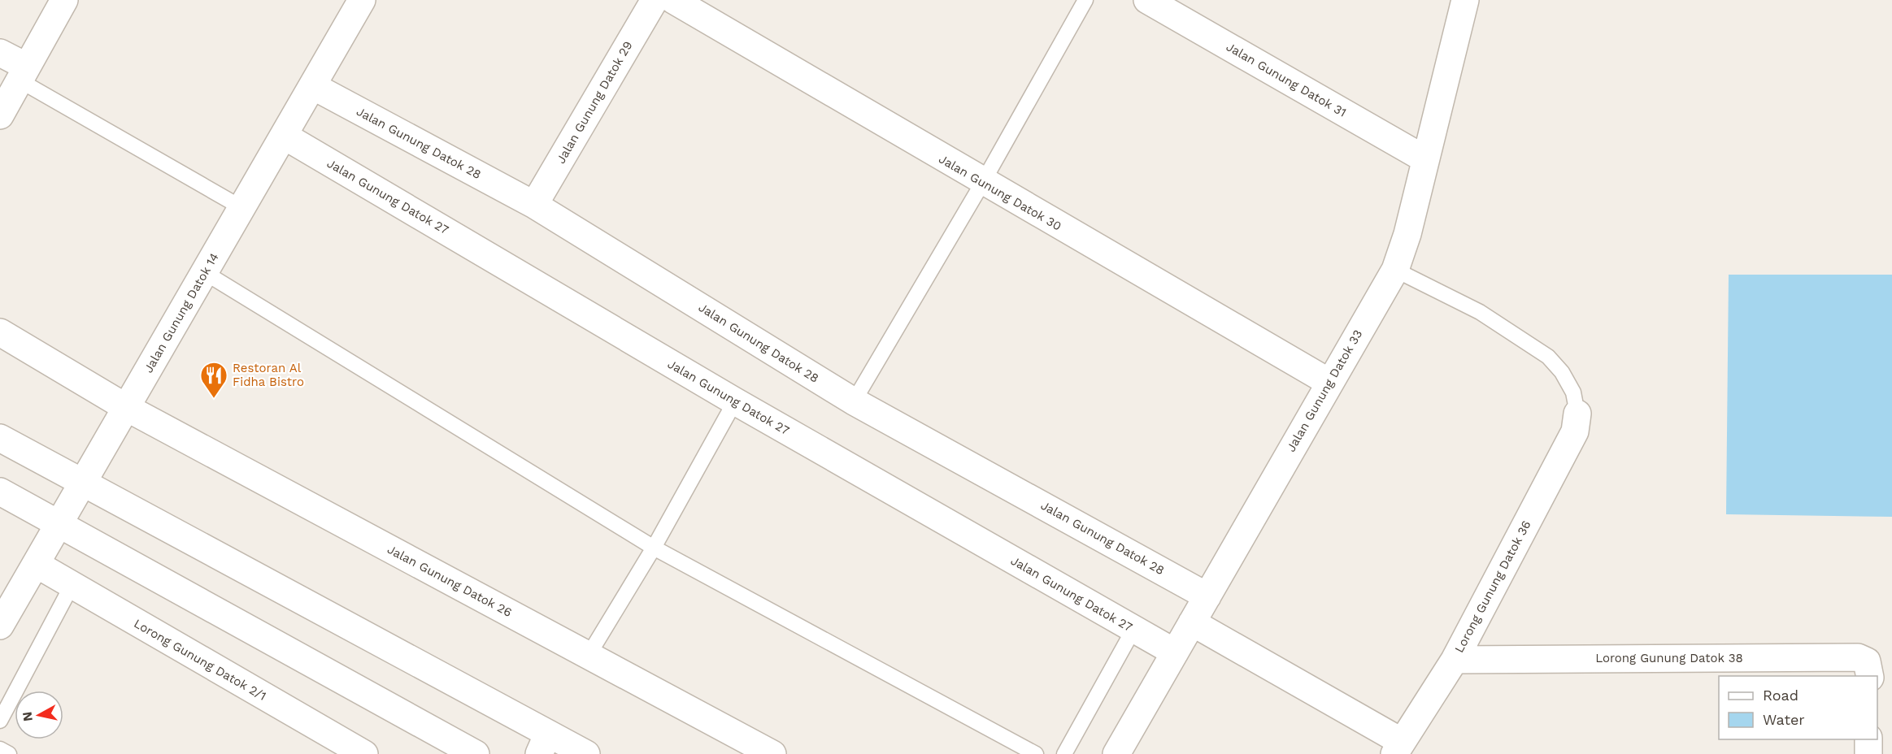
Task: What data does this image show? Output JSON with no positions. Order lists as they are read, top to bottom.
{
  "streets": {
    "street": [
      "Jalan Gunung Datok 31",
      "Jalan Gunung Datok 29",
      "Jalan Gunung Datok 28",
      "Jalan Gunung Datok 30",
      "Jalan Gunung Datok 27",
      "Jalan Gunung Datok 14",
      "Jalan Gunung Datok 33",
      "Jalan Gunung Datok 26",
      "Lorong Gunung Datok 36",
      "Lorong Gunung Datok 38",
      "Lorong Gunung Datok 2/1"
    ]
  },
  "crossings": [
    ["Jalan Gunung Datok 31", "Jalan Gunung Datok 33"],
    ["Jalan Gunung Datok 29", "Jalan Gunung Datok 28"],
    ["Jalan Gunung Datok 28", "Jalan Gunung Datok 14"],
    ["Jalan Gunung Datok 28", "Jalan Gunung Datok 33"],
    ["Jalan Gunung Datok 30", "Jalan Gunung Datok 33"],
    ["Jalan Gunung Datok 27", "Jalan Gunung Datok 14"],
    ["Jalan Gunung Datok 27", "Jalan Gunung Datok 33"],
    ["Jalan Gunung Datok 14", "Jalan Gunung Datok 26"],
    ["Jalan Gunung Datok 14", "Lorong Gunung Datok 2/1"],
    ["Lorong Gunung Datok 36", "Lorong Gunung Datok 38"]
  ],
  "places": {
    "restaurant": ["Restoran Al Fidha Bistro"]
  },
  "legend": ["Road", "Water"],
  "north": "left"
}
